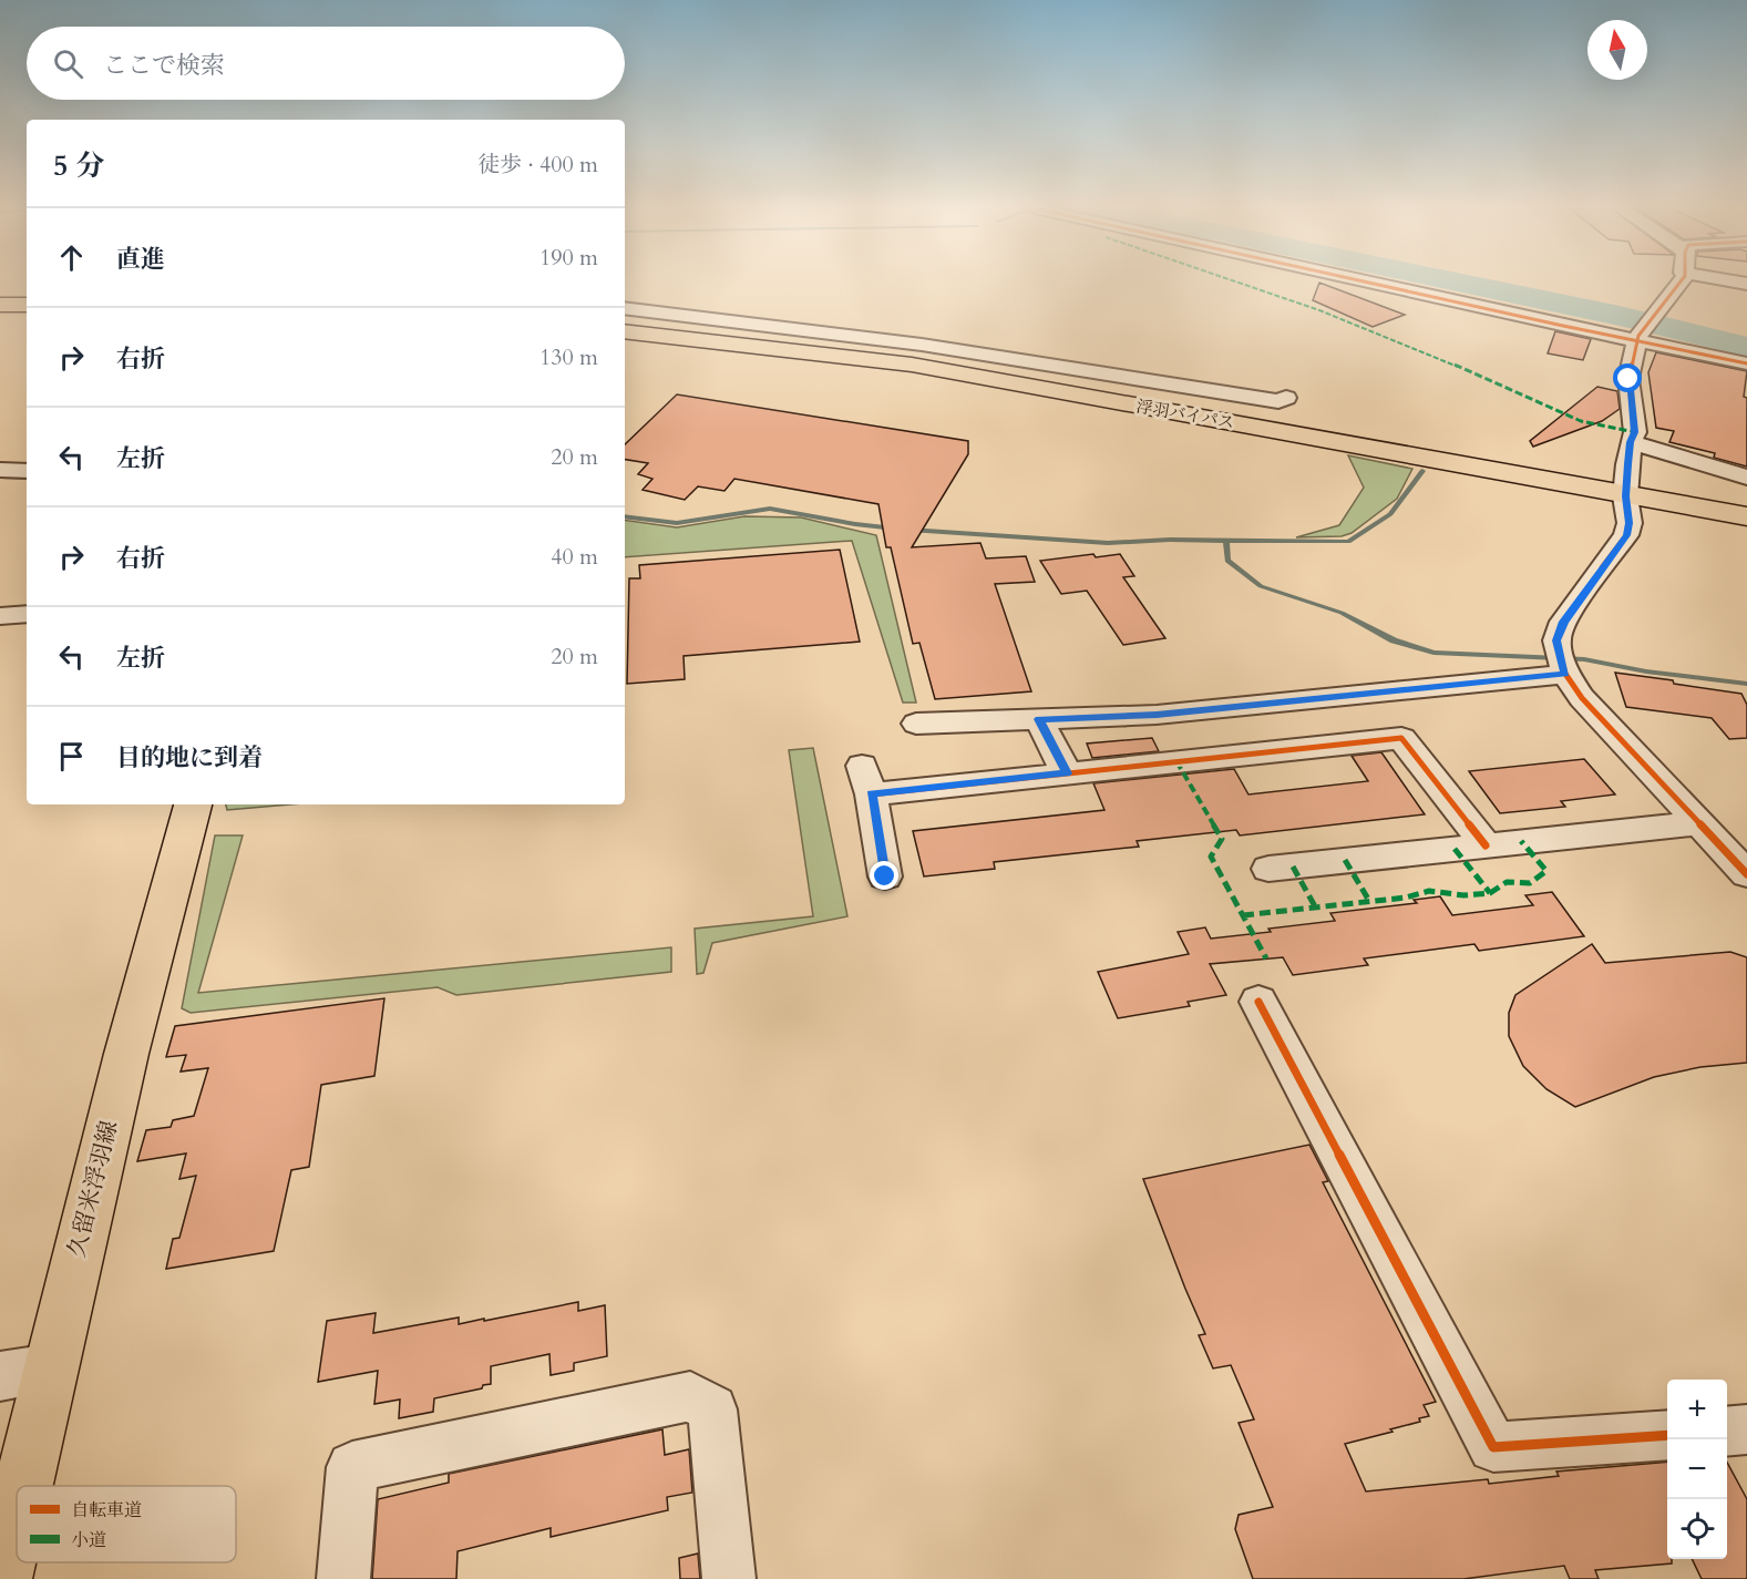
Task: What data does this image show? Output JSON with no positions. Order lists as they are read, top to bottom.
{
  "streets": {
    "main road": ["浮羽バイパス", "久留米浮羽線"]
  },
  "legend": ["自転車道", "小道"],
  "north": "top",
  "page": {
    "search": "ここで検索",
    "heading": ["5 分", "徒歩 · 400 m"],
    "list": [
      ["直進", "190 m"],
      ["右折", "130 m"],
      ["左折", "20 m"],
      ["右折", "40 m"],
      ["左折", "20 m"],
      "目的地に到着"
    ],
    "map_buttons": ["+", "−"]
  }
}
